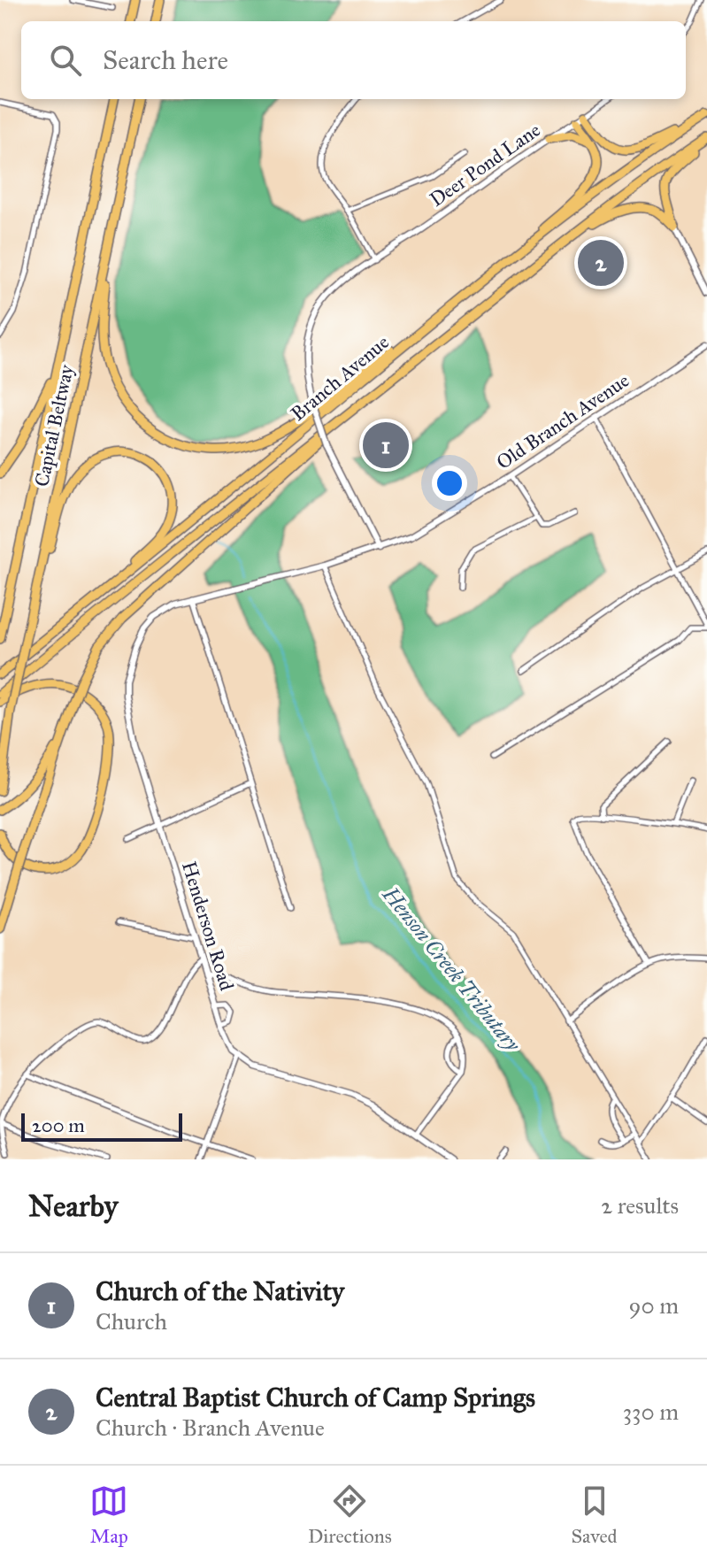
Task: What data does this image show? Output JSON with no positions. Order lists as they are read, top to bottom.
{
  "streets": {
    "highway": ["Branch Avenue", "Capital Beltway"],
    "street": ["Deer Pond Lane", "Old Branch Avenue", "Henderson Road"]
  },
  "crossings": [
    ["Deer Pond Lane", "Old Branch Avenue"],
    ["Old Branch Avenue", "Henderson Road"]
  ],
  "water": ["Henson Creek Tributary"],
  "scale_bar": "200 m",
  "page": {
    "search": "Search here",
    "pins": ["2", "1"],
    "scale": "200 m",
    "heading": ["Nearby", "2 results"],
    "list": [
      {
        "mark": "1",
        "name": "Church of the Nativity",
        "note": "Church",
        "value": "90 m"
      },
      {
        "mark": "2",
        "name": "Central Baptist Church of Camp Springs",
        "note": "Church · Branch Avenue",
        "value": "330 m"
      }
    ],
    "nav": ["Map", "Directions", "Saved"]
  }
}
